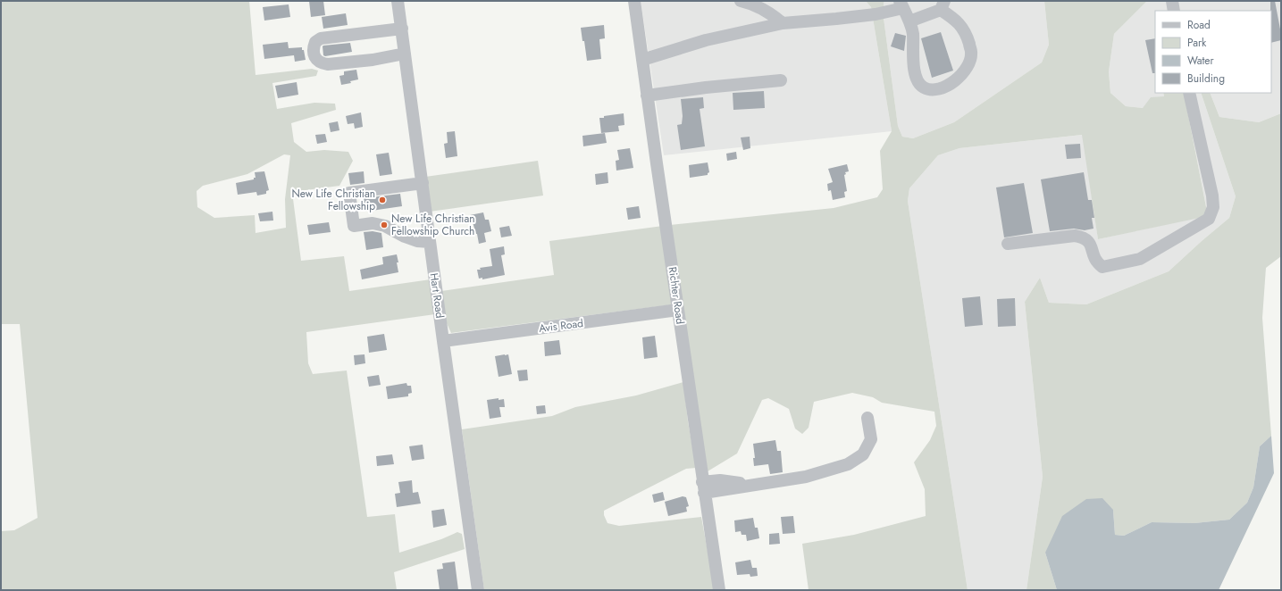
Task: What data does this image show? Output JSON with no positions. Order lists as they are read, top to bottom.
{
  "streets": {
    "street": ["Hart Road", "Richter Road", "Avis Road"]
  },
  "crossings": [
    ["Hart Road", "Avis Road"],
    ["Richter Road", "Avis Road"]
  ],
  "places": ["New Life Christian Fellowship", "New Life Christian Fellowship Church"],
  "legend": [
    "Road",
    "Park",
    "Water",
    "Building"
  ]
}
